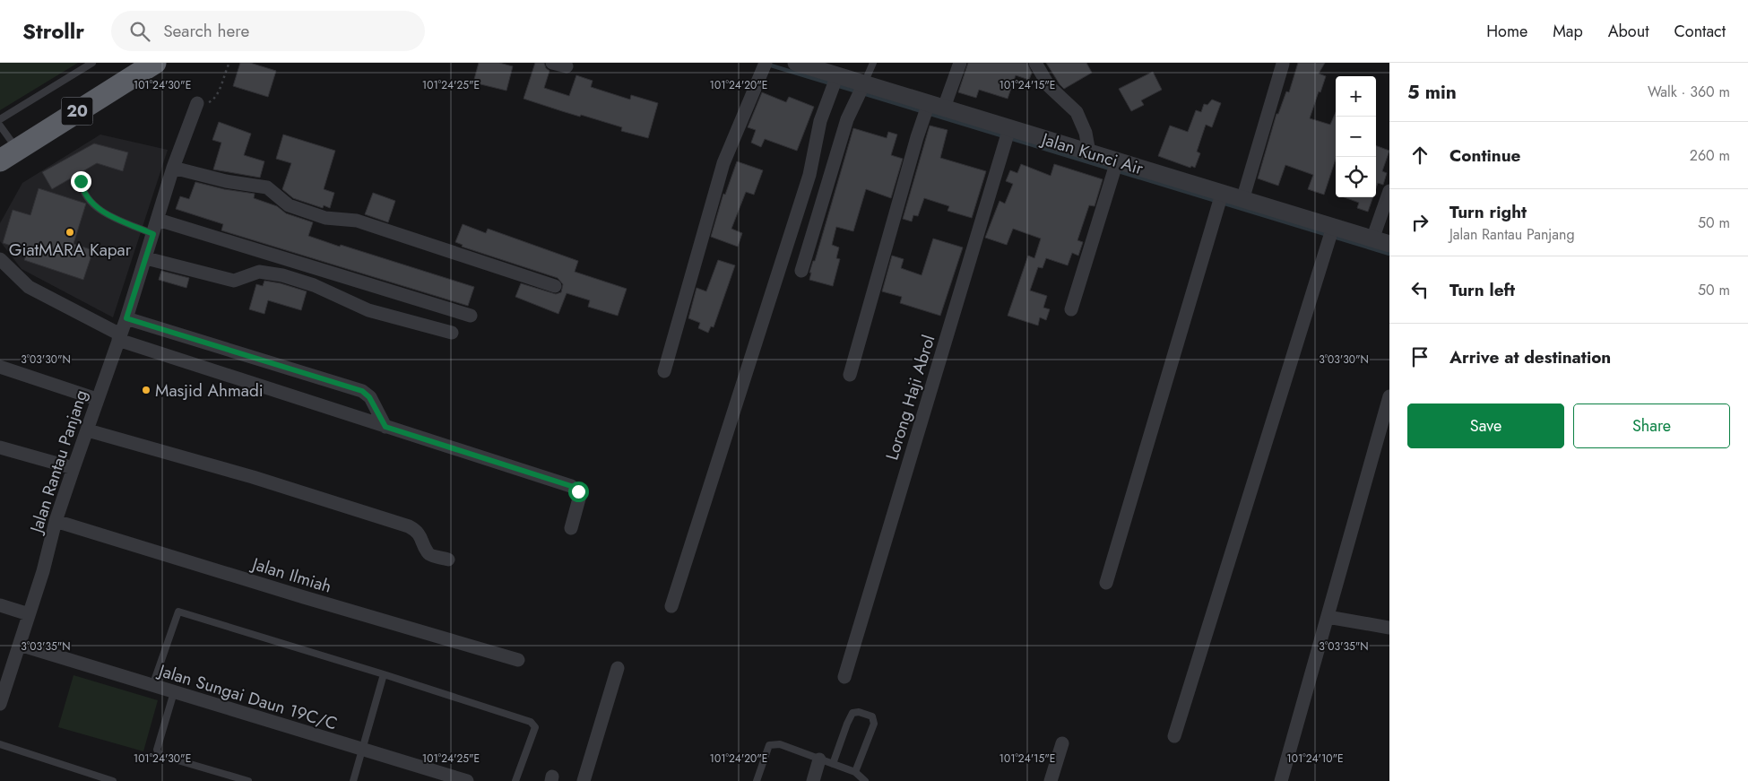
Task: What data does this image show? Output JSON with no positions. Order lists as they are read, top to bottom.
{
  "streets": {
    "highway": ["20"],
    "street": [
      "Jalan Kunci Air",
      "Lorong Haji Abrol",
      "Jalan Rantau Panjang",
      "Jalan Ilmiah",
      "Jalan Sungai Daun 19C/C"
    ]
  },
  "crossings": [
    ["Jalan Kunci Air", "Lorong Haji Abrol"],
    ["Jalan Rantau Panjang", "Jalan Ilmiah"],
    ["Jalan Rantau Panjang", "Jalan Sungai Daun 19C/C"]
  ],
  "places": ["GiatMARA Kapar", "Masjid Ahmadi"],
  "page": {
    "header": "Strollr",
    "search": "Search here",
    "nav": [
      "Home",
      "Map",
      "About",
      "Contact"
    ],
    "heading": ["5 min", "Walk · 360 m"],
    "map_buttons": ["+", "−"],
    "list": [
      ["Continue", "260 m"],
      ["Turn right", "Jalan Rantau Panjang", "50 m"],
      ["Turn left", "50 m"],
      "Arrive at destination"
    ],
    "buttons": ["Save", "Share"]
  },
  "coordinates": [
    "101°24'30\"E",
    "101°24'25\"E",
    "101°24'20\"E",
    "101°24'15\"E",
    "3°03'30\"N",
    "3°03'35\"N",
    "101°24'10\"E"
  ]
}
